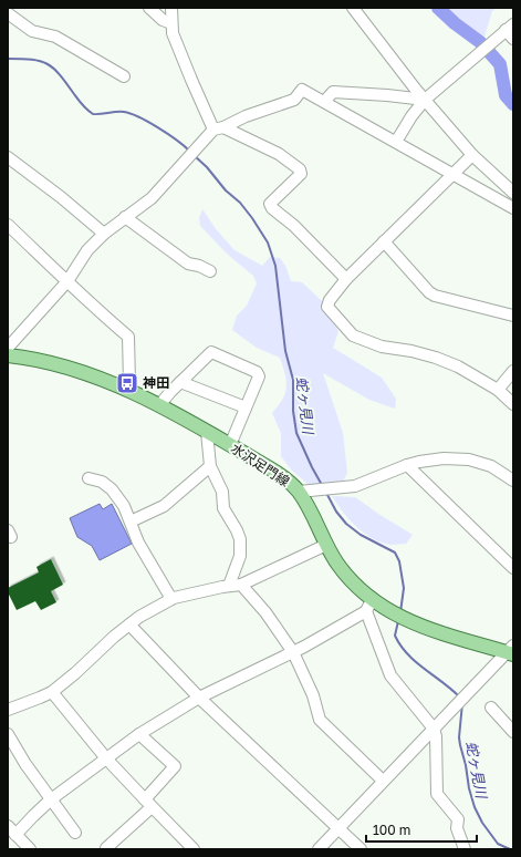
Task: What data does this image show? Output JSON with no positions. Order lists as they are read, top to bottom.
{
  "streets": {
    "main road": ["水沢足門線"]
  },
  "water": ["蛇ヶ見川"],
  "places": {
    "bus stop": ["神田"]
  },
  "scale_bar": "100 m"
}
